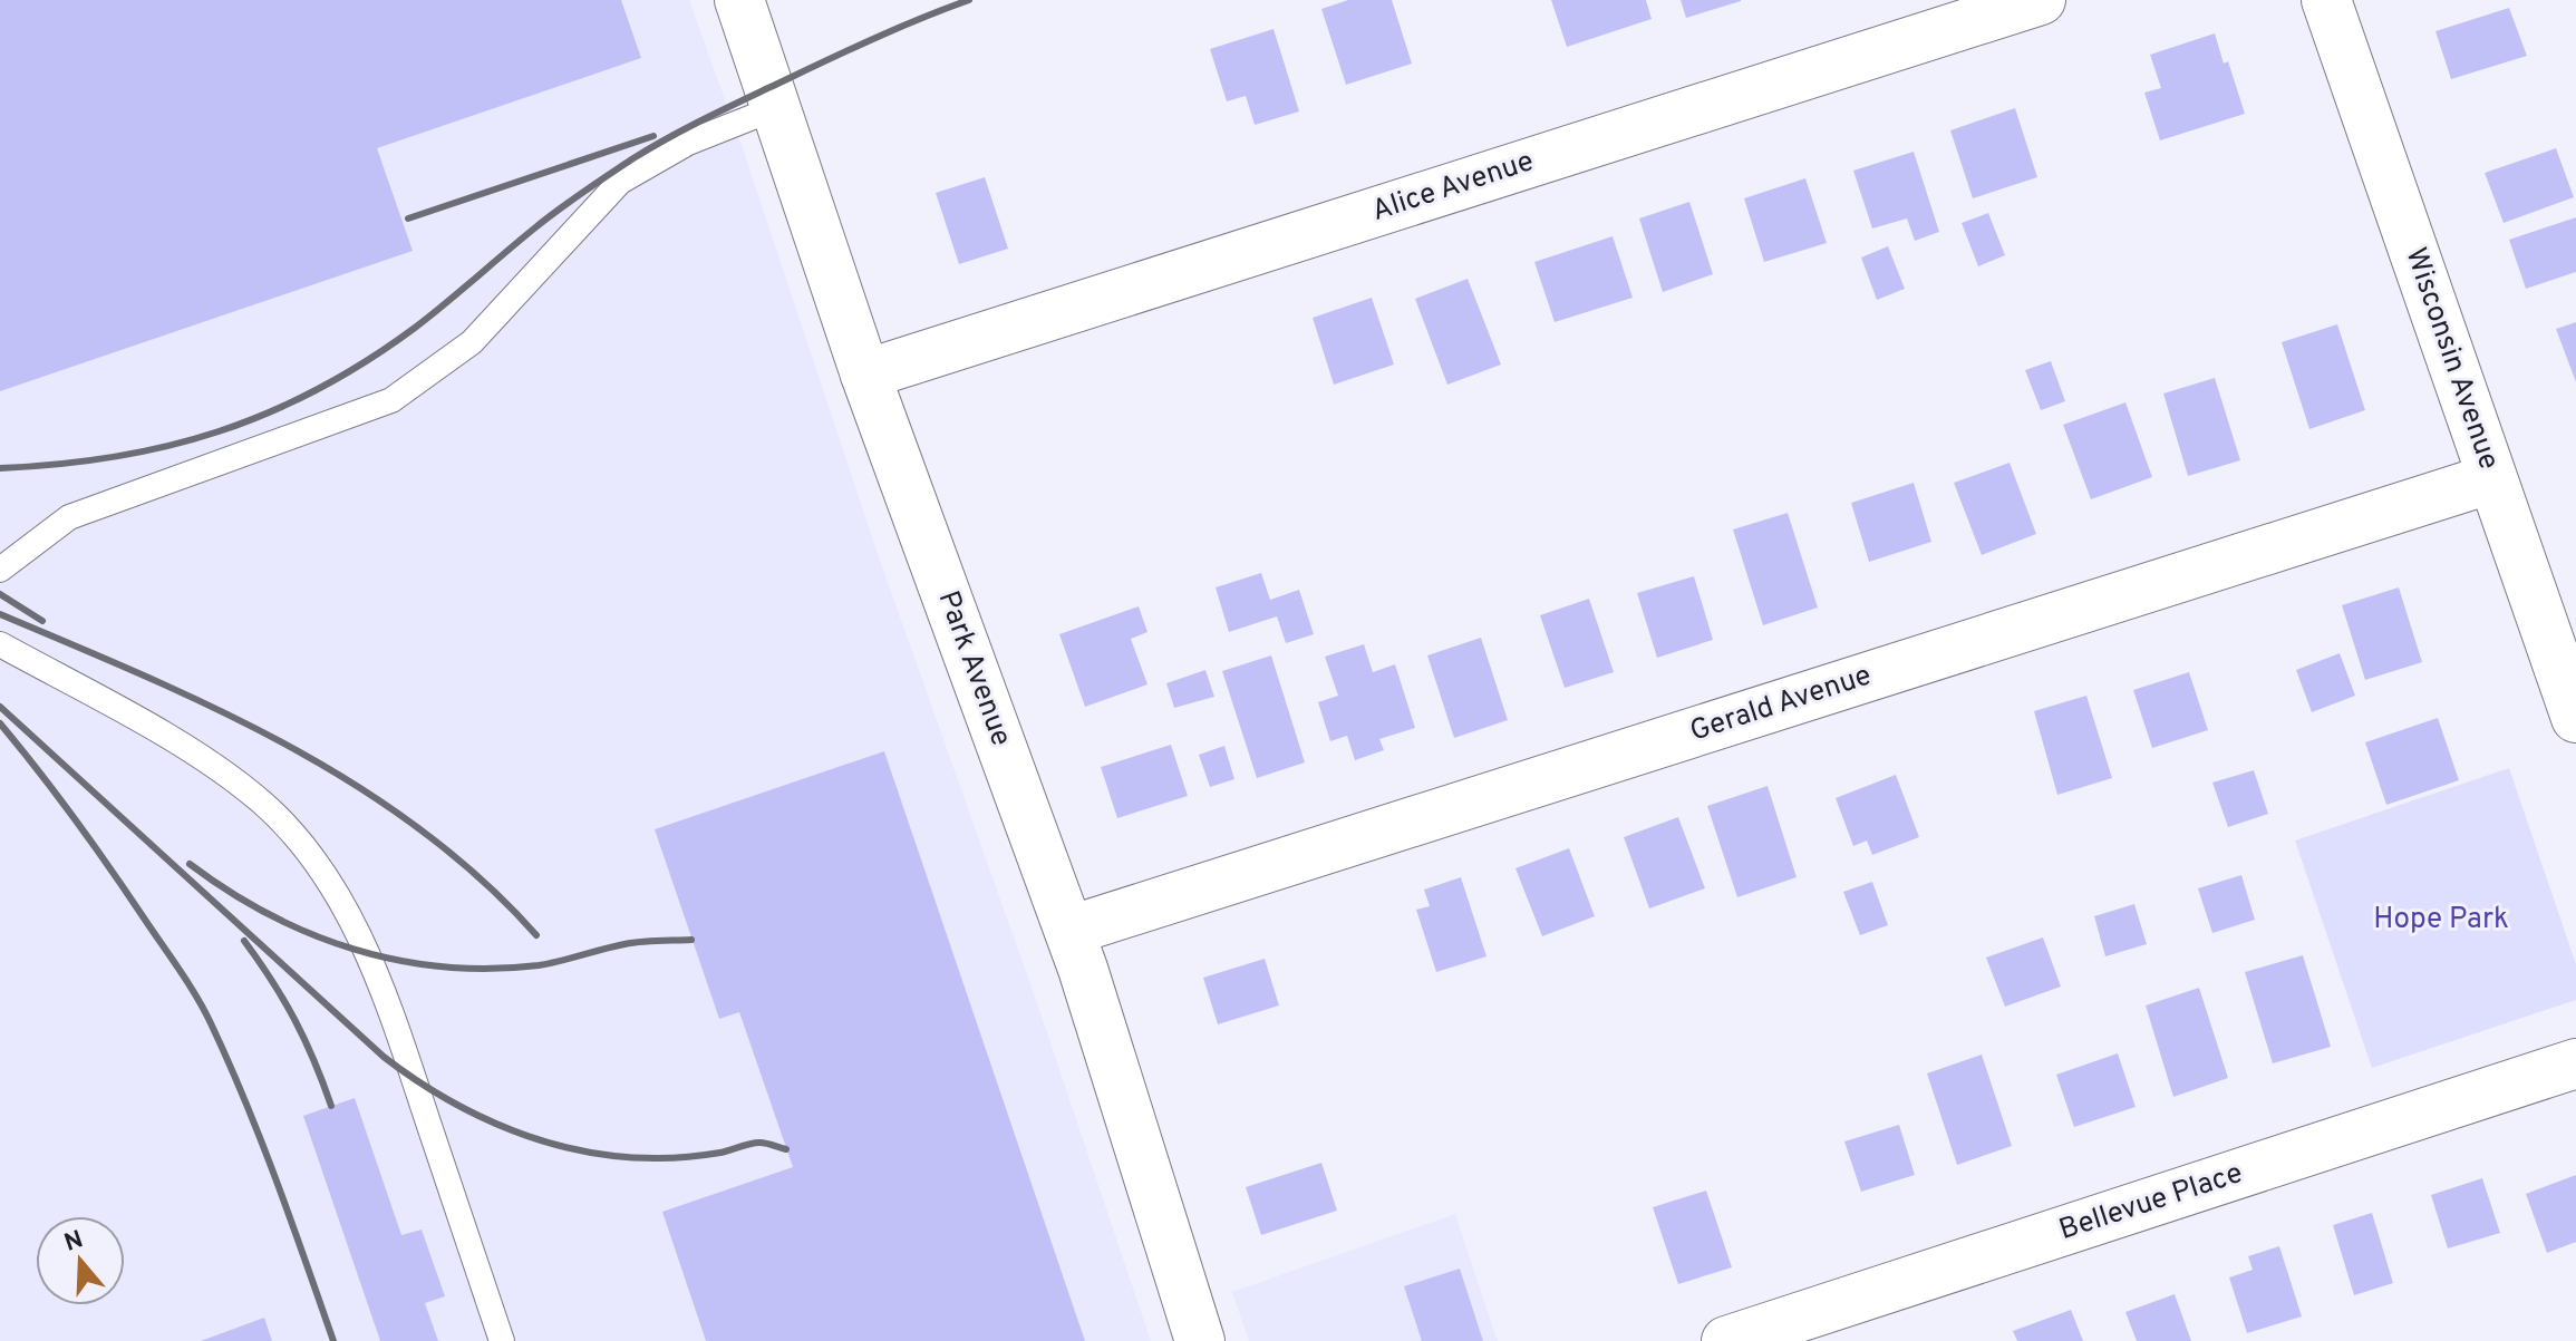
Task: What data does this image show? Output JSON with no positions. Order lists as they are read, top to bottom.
{
  "streets": {
    "street": [
      "Alice Avenue",
      "Wisconsin Avenue",
      "Park Avenue",
      "Gerald Avenue",
      "Bellevue Place"
    ]
  },
  "crossings": [
    ["Alice Avenue", "Park Avenue"],
    ["Wisconsin Avenue", "Gerald Avenue"],
    ["Park Avenue", "Gerald Avenue"]
  ],
  "parks": ["Hope Park"],
  "north": "top"
}
